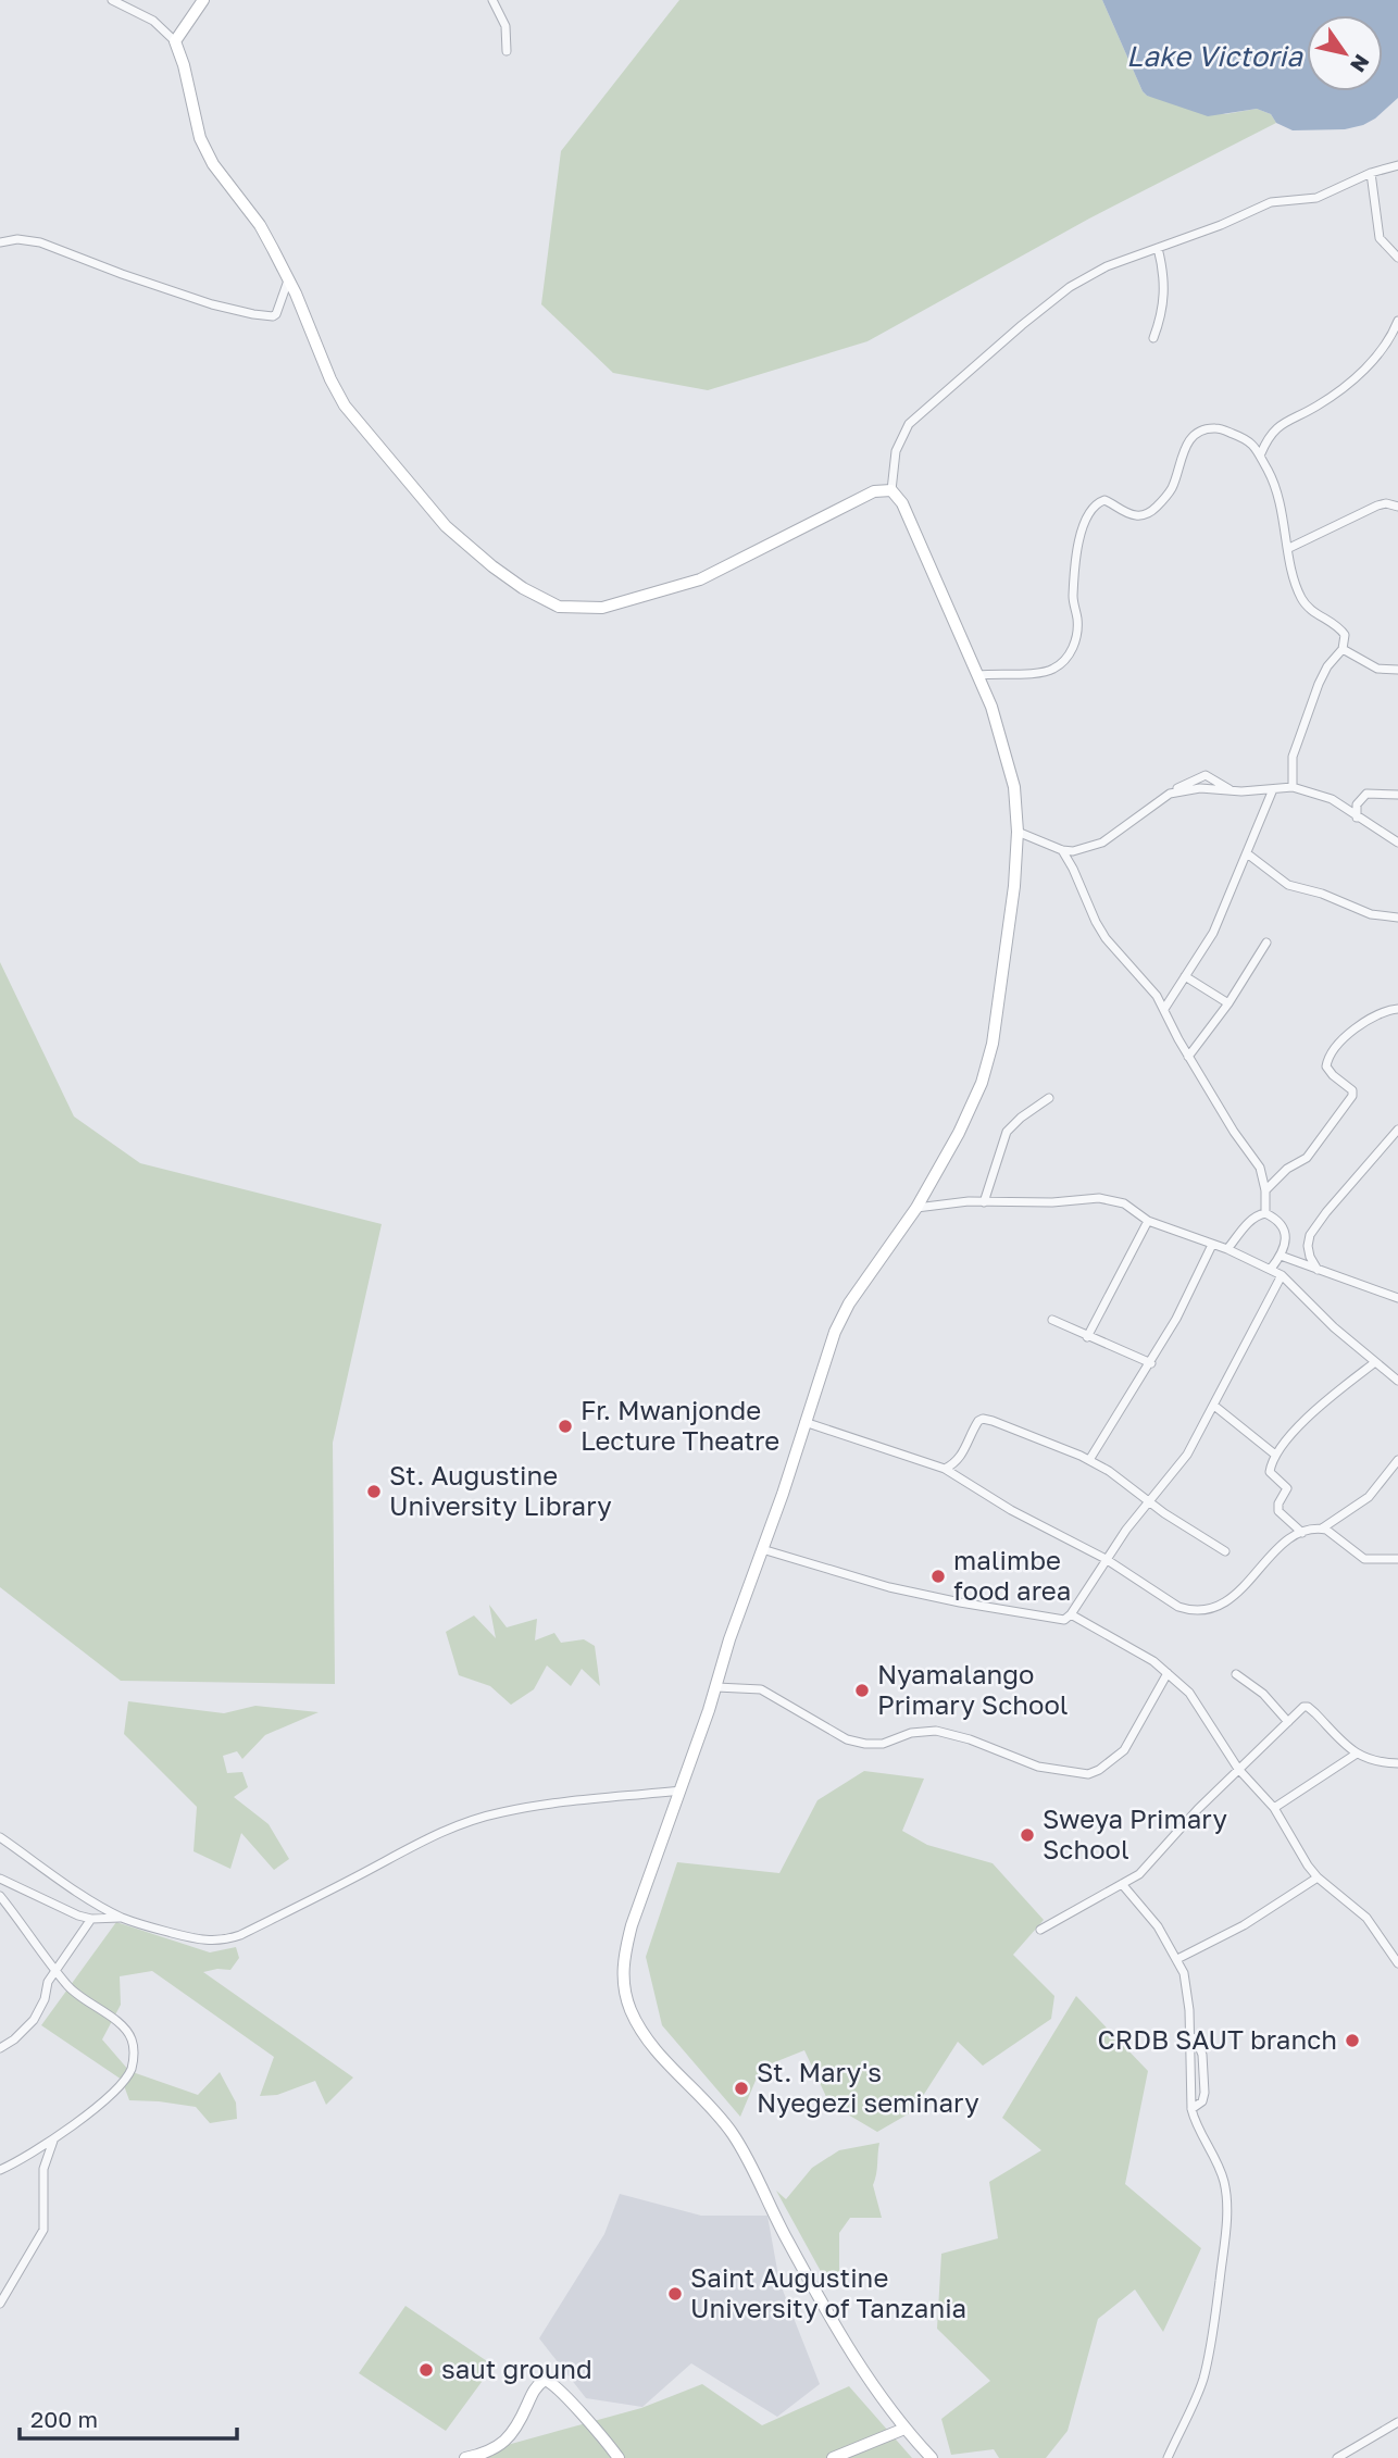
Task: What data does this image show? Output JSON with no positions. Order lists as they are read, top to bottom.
{
  "water": ["Lake Victoria"],
  "places": [
    "Fr. Mwanjonde Lecture Theatre",
    "St. Augustine University Library",
    "malimbe food area",
    "Nyamalango Primary School",
    "Sweya Primary School",
    "CRDB SAUT branch",
    "St. Mary's Nyegezi seminary",
    "Saint Augustine University of Tanzania",
    "saut ground"
  ],
  "scale_bar": "200 m",
  "north": "bottom right"
}
